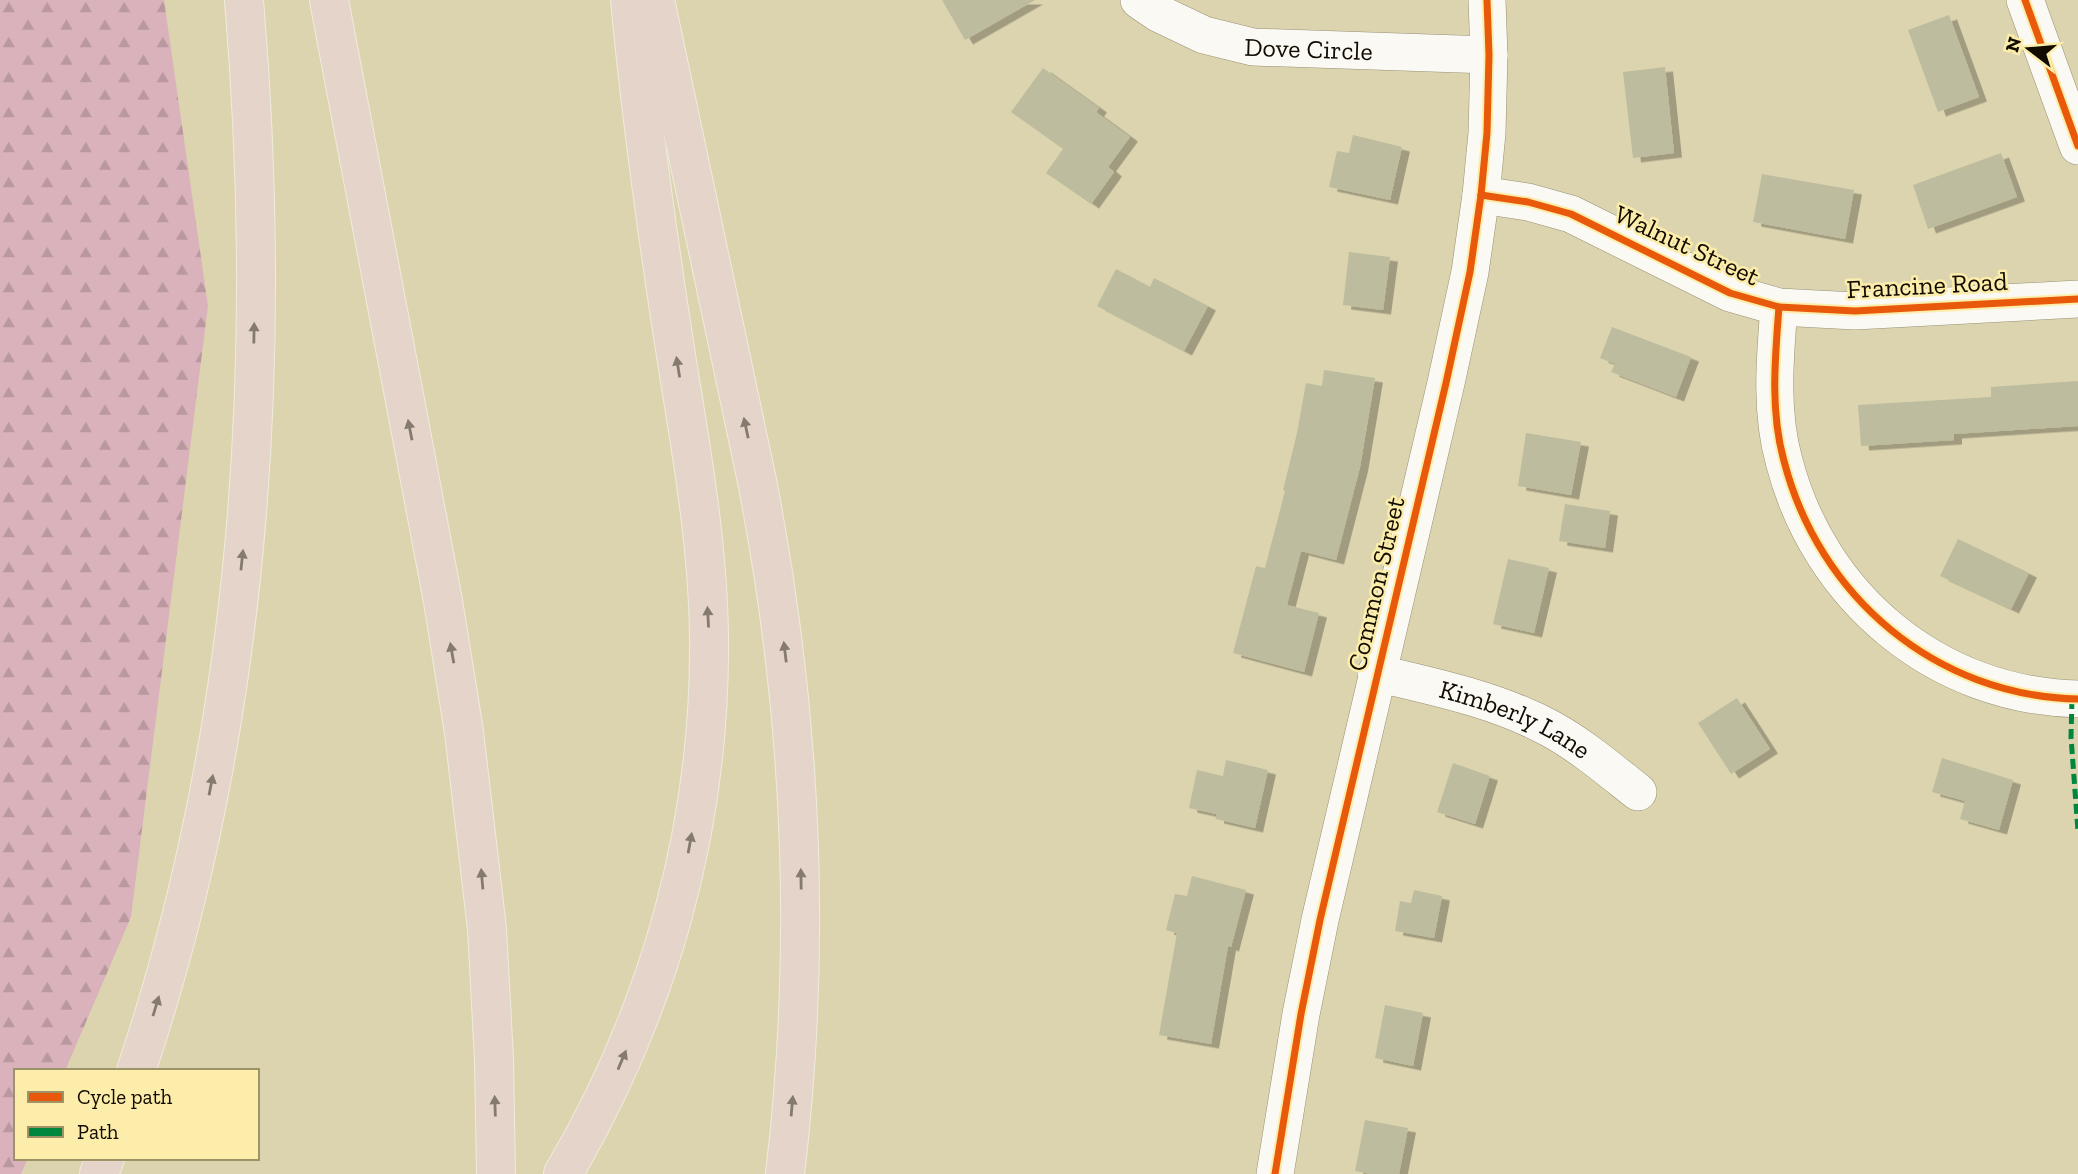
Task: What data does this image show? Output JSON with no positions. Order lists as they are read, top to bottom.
{
  "streets": {
    "street": [
      "Dove Circle",
      "Walnut Street",
      "Francine Road",
      "Common Street",
      "Kimberly Lane"
    ]
  },
  "crossings": [
    ["Dove Circle", "Common Street"],
    ["Walnut Street", "Francine Road"],
    ["Walnut Street", "Common Street"],
    ["Common Street", "Kimberly Lane"]
  ],
  "legend": ["Cycle path", "Path"],
  "north": "left"
}
